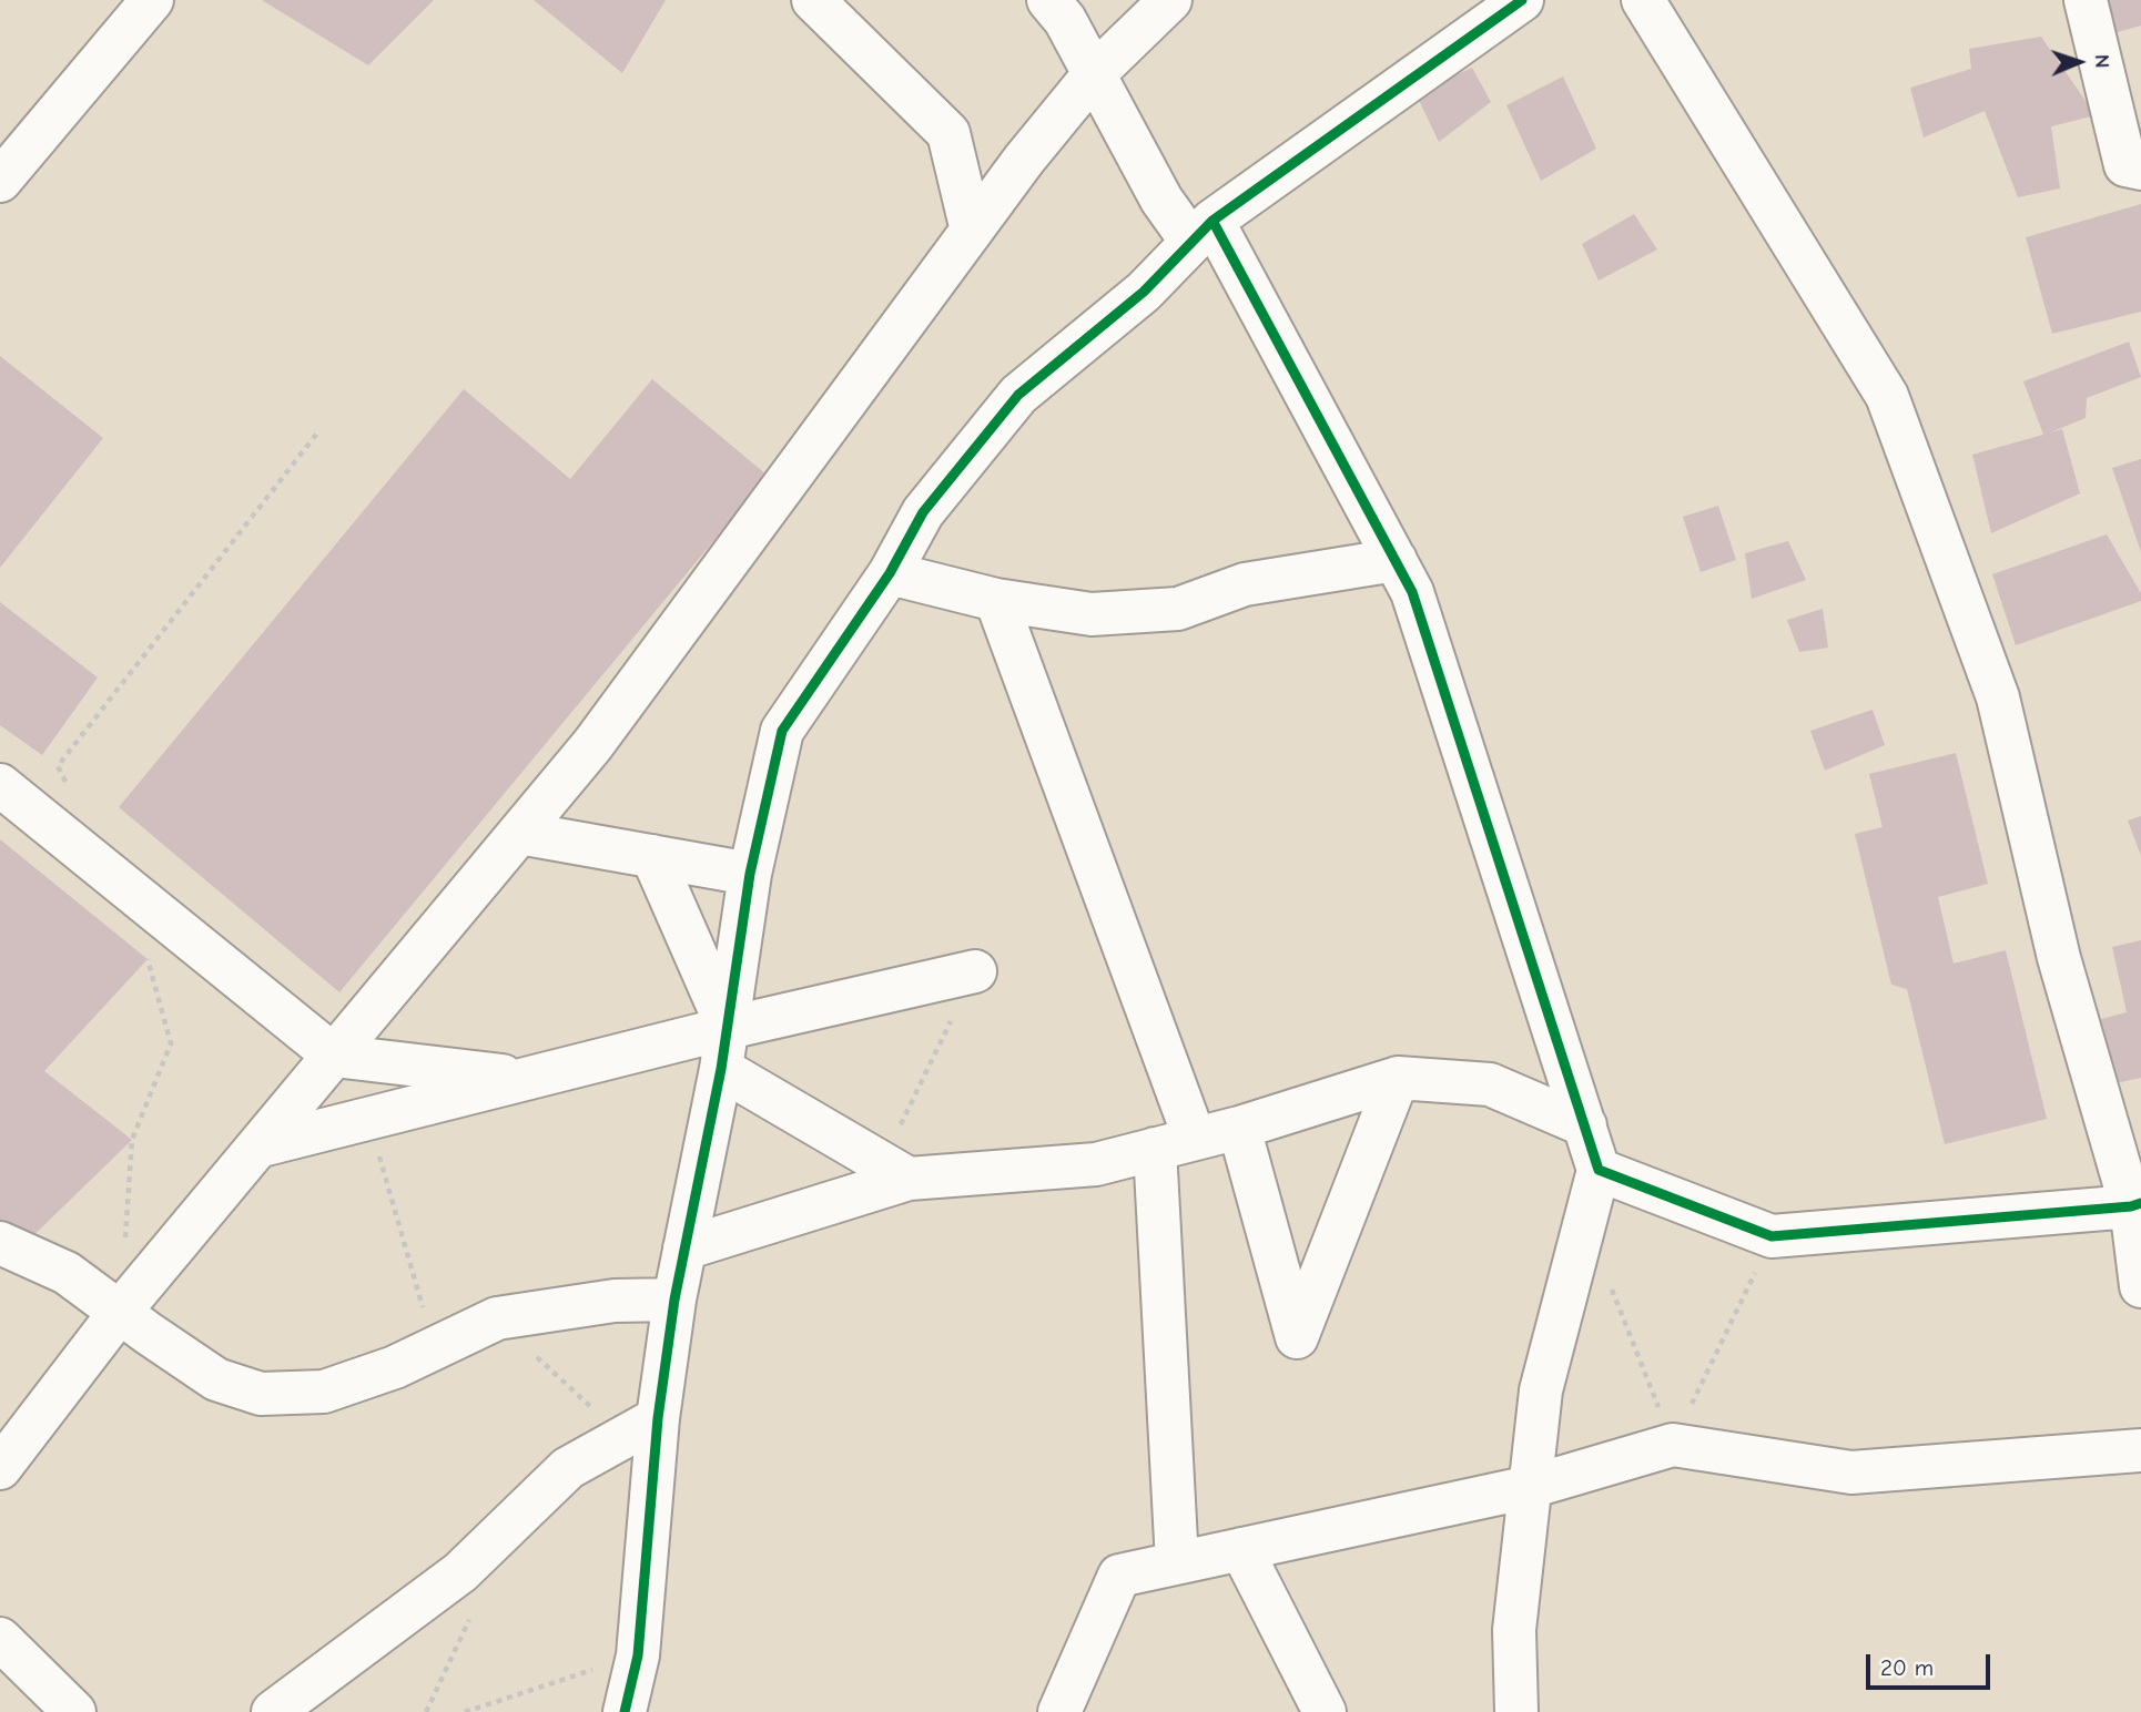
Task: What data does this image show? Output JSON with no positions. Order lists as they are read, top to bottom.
{
  "scale_bar": "20 m",
  "north": "right"
}
